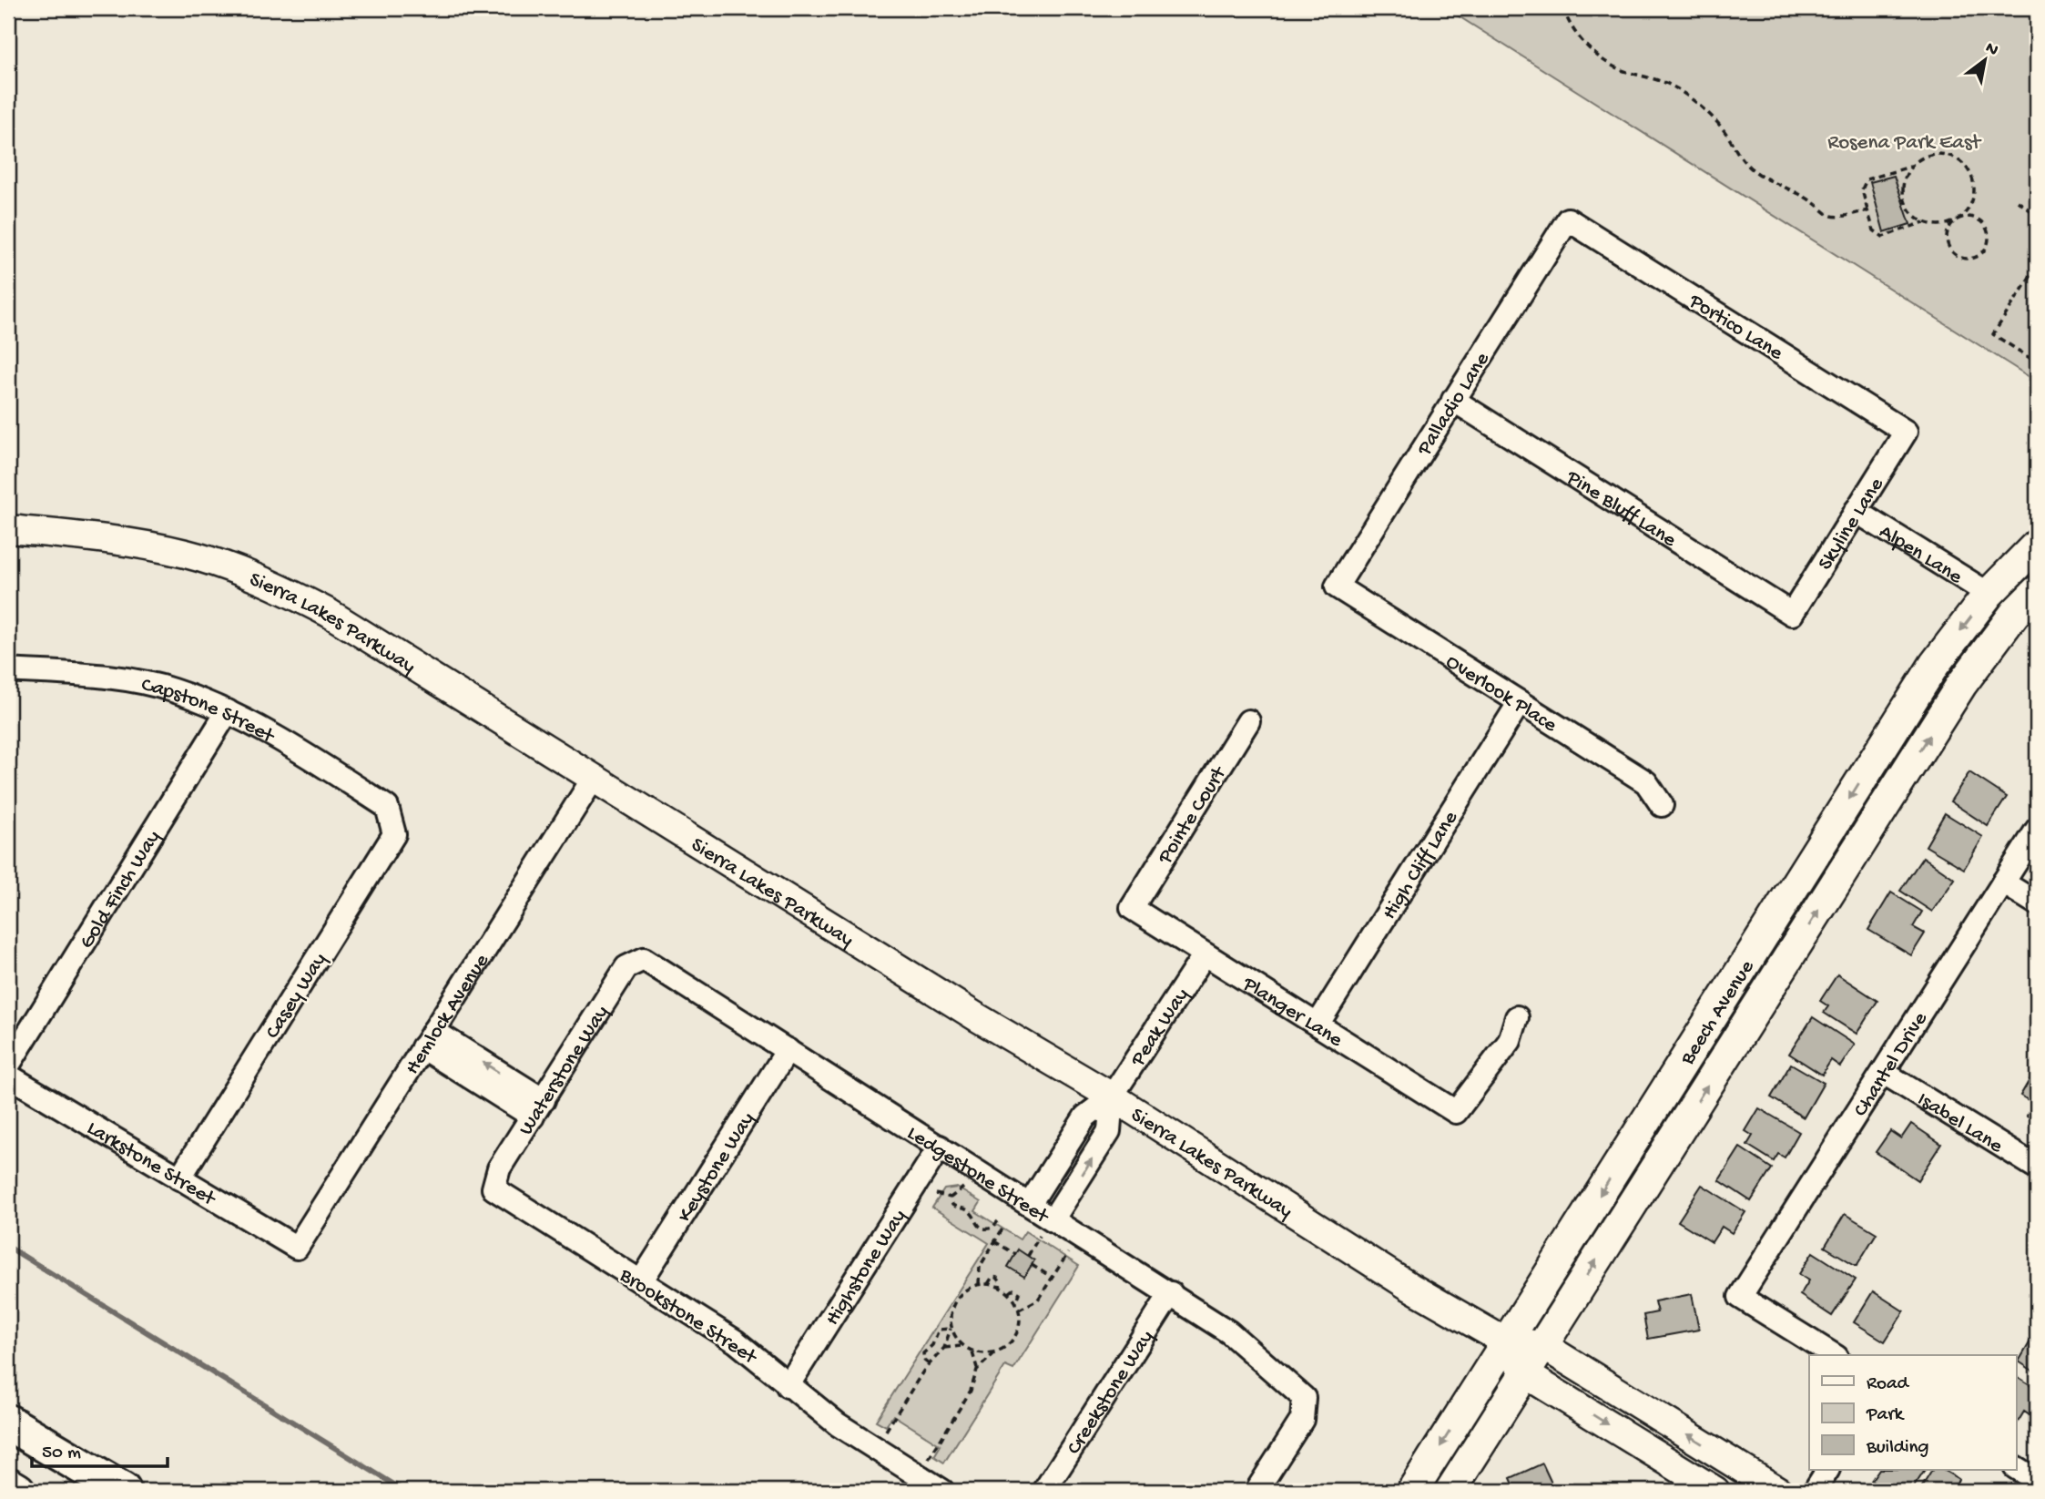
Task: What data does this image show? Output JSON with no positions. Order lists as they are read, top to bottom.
{
  "streets": {
    "main road": ["Beech Avenue"],
    "street": [
      "Portico Lane",
      "Palladio Lane",
      "Pine Bluff Lane",
      "Skyline Lane",
      "Alpen Lane",
      "Sierra Lakes Parkway",
      "Overlook Place",
      "Capstone Street",
      "Pointe Court",
      "High Cliff Lane",
      "Gold Finch Way",
      "Casey Way",
      "Planger Lane",
      "Hemlock Avenue",
      "Peak Way",
      "Chantel Drive",
      "Waterstone Way",
      "Isabel Lane",
      "Larkstone Street",
      "Keystone Way",
      "Ledgestone Street",
      "Highstone Way",
      "Brookstone Street",
      "Creekstone Way"
    ]
  },
  "crossings": [
    ["Portico Lane", "Palladio Lane"],
    ["Portico Lane", "Skyline Lane"],
    ["Palladio Lane", "Pine Bluff Lane"],
    ["Palladio Lane", "Overlook Place"],
    ["Pine Bluff Lane", "Skyline Lane"],
    ["Skyline Lane", "Alpen Lane"],
    ["Alpen Lane", "Beech Avenue"],
    ["Sierra Lakes Parkway", "Beech Avenue"],
    ["Sierra Lakes Parkway", "Hemlock Avenue"],
    ["Sierra Lakes Parkway", "Peak Way"],
    ["Overlook Place", "High Cliff Lane"],
    ["Capstone Street", "Gold Finch Way"],
    ["Capstone Street", "Casey Way"],
    ["Pointe Court", "Planger Lane"],
    ["High Cliff Lane", "Planger Lane"],
    ["Casey Way", "Larkstone Street"],
    ["Planger Lane", "Peak Way"],
    ["Hemlock Avenue", "Larkstone Street"],
    ["Peak Way", "Ledgestone Street"],
    ["Chantel Drive", "Isabel Lane"],
    ["Waterstone Way", "Ledgestone Street"],
    ["Waterstone Way", "Brookstone Street"],
    ["Keystone Way", "Ledgestone Street"],
    ["Keystone Way", "Brookstone Street"],
    ["Ledgestone Street", "Highstone Way"],
    ["Ledgestone Street", "Creekstone Way"],
    ["Highstone Way", "Brookstone Street"]
  ],
  "parks": ["Rosena Park East"],
  "legend": ["Road", "Park", "Building"],
  "scale_bar": "50 m",
  "north": "top right"
}
